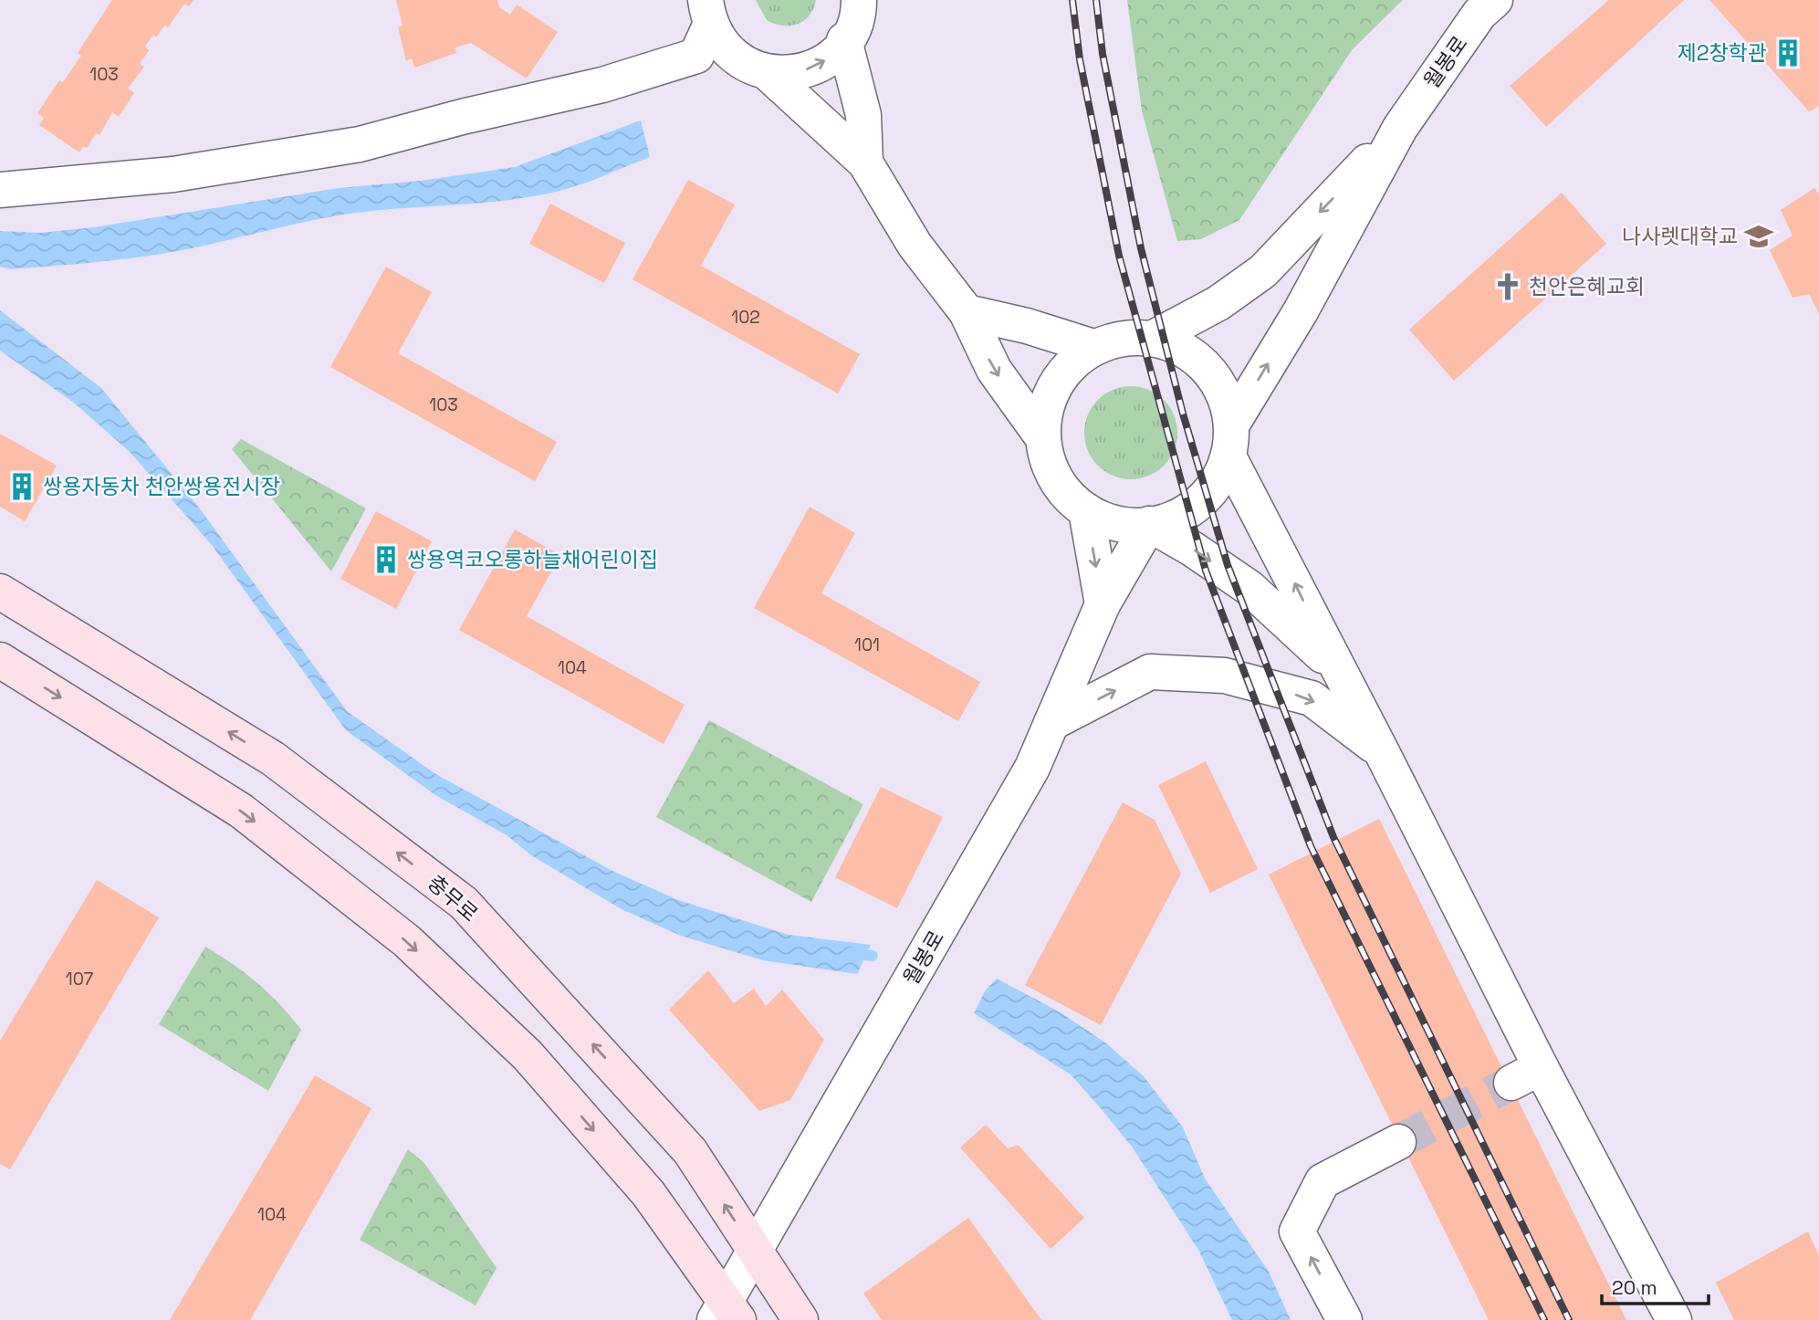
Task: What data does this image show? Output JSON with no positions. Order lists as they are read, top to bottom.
{
  "streets": {
    "main road": ["충무로"],
    "street": ["월봉로"]
  },
  "crossings": [
    ["월봉로", "충무로"]
  ],
  "places": {
    "building": ["제2창학관", "쌍용자동차 천안쌍용전시장", "쌍용역코오롱하늘채어린이집"],
    "school or university": ["나사렛대학교"],
    "church": ["천안은혜교회"]
  },
  "house_numbers": [
    "103",
    "102",
    "103",
    "101",
    "104",
    "107",
    "104"
  ],
  "scale_bar": "20 m"
}
